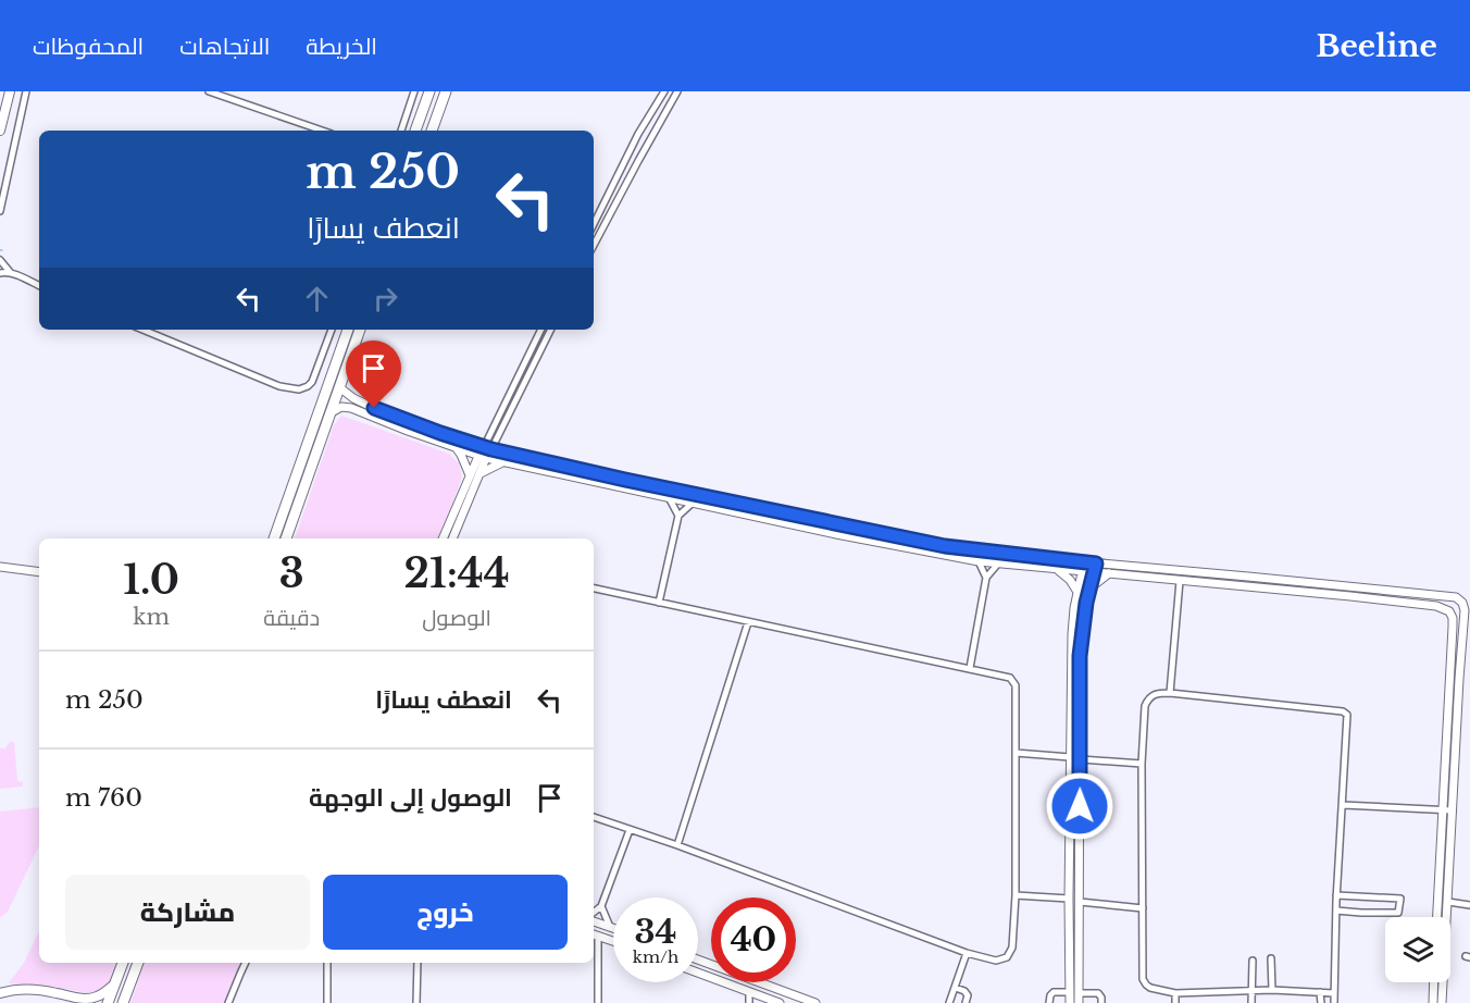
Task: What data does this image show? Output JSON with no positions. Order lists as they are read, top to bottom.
{
  "page": {
    "header": "Beeline",
    "nav": ["الخريطة", "الاتجاهات", "المحفوظات"],
    "turn": ["250 m", "انعطف يسارًا"],
    "eta": [
      "21:44",
      "الوصول",
      "3",
      "دقيقة",
      "1.0",
      "km"
    ],
    "list": [
      {
        "name": "انعطف يسارًا",
        "value": "250 m"
      },
      {
        "name": "الوصول إلى الوجهة",
        "value": "760 m"
      }
    ],
    "buttons": ["خروج", "مشاركة"],
    "speed": "34 km/h",
    "limit": "40"
  }
}
